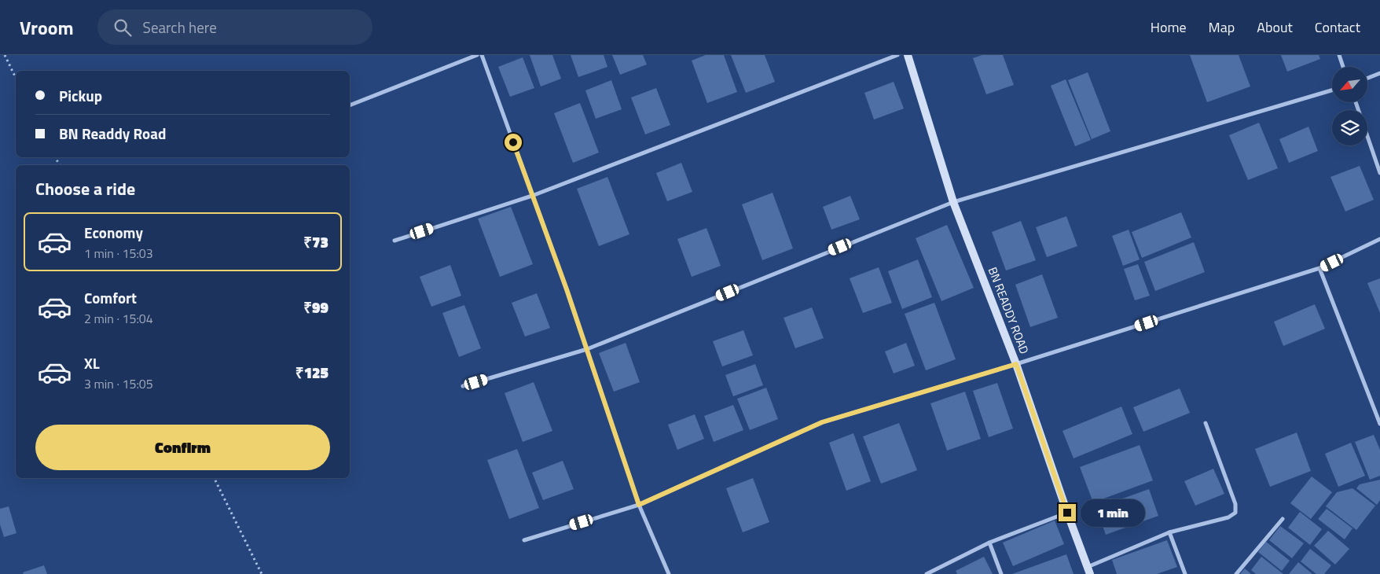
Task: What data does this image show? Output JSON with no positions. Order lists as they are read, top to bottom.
{
  "streets": {
    "street": ["BN READDY ROAD"]
  },
  "north": "bottom left",
  "page": {
    "header": "Vroom",
    "search": "Search here",
    "nav": [
      "Home",
      "Map",
      "About",
      "Contact"
    ],
    "banner": ["Pickup", "BN Readdy Road"],
    "heading": "Choose a ride",
    "list": [
      {
        "name": "Economy",
        "note": "1 min · 15:03",
        "value": "₹73"
      },
      {
        "name": "Comfort",
        "note": "2 min · 15:04",
        "value": "₹99"
      },
      {
        "name": "XL",
        "note": "3 min · 15:05",
        "value": "₹125"
      }
    ],
    "buttons": "Confirm",
    "bubble": "1 min"
  }
}
